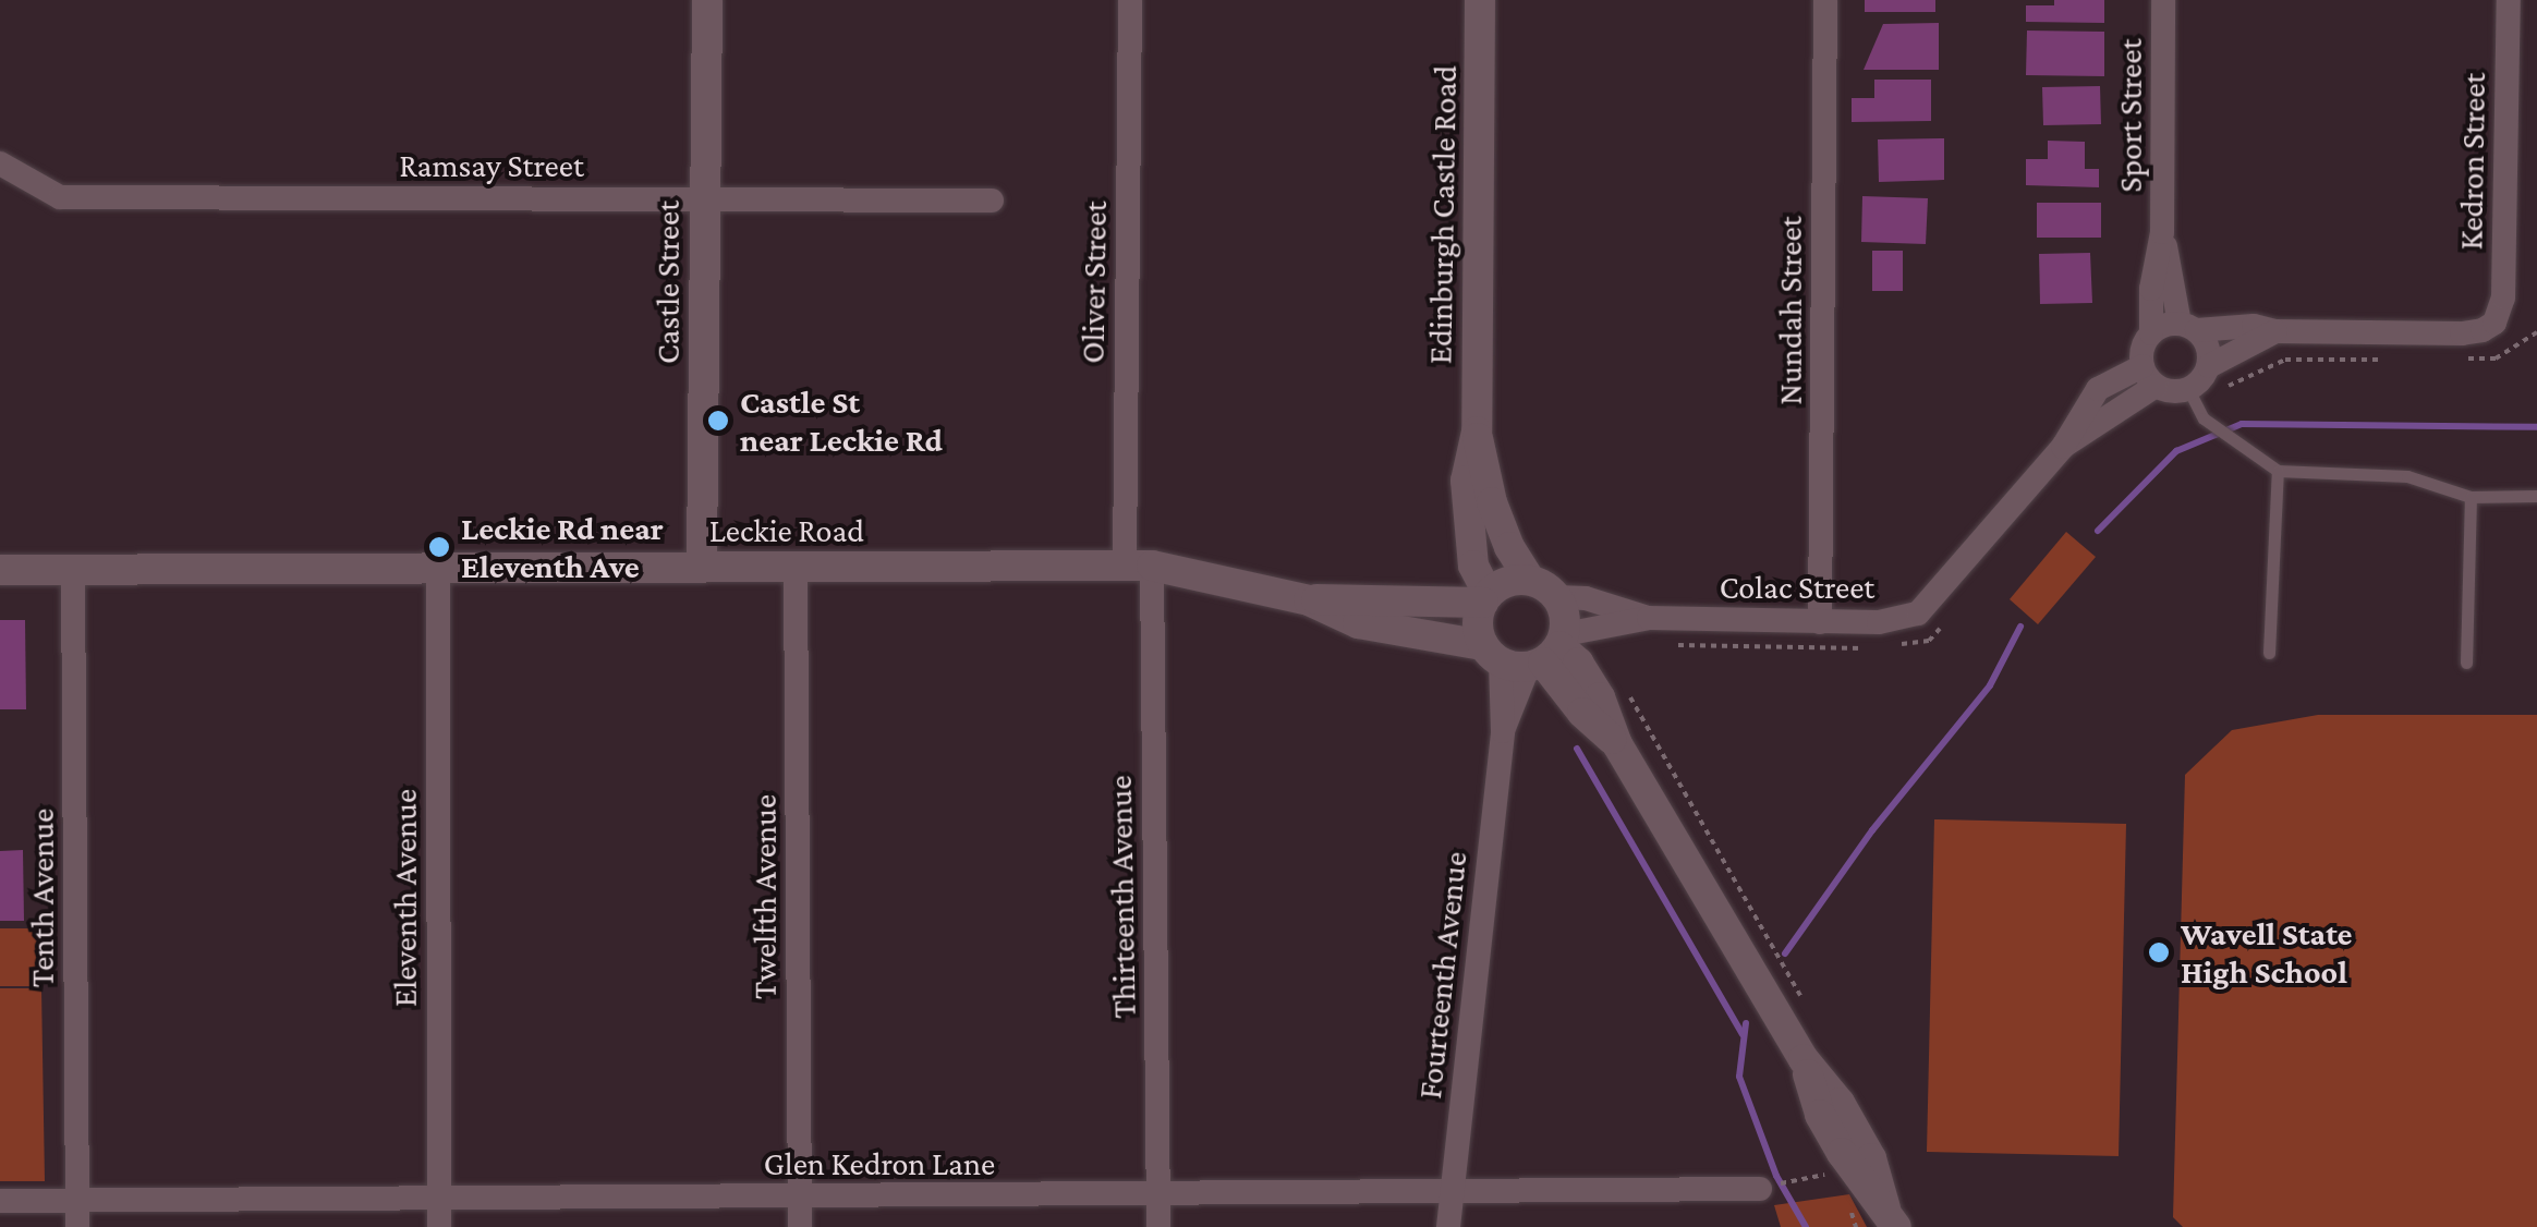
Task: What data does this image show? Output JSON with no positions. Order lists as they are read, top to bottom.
{
  "streets": {
    "street": [
      "Sport Street",
      "Kedron Street",
      "Ramsay Street",
      "Edinburgh Castle Road",
      "Castle Street",
      "Oliver Street",
      "Nundah Street",
      "Leckie Road",
      "Colac Street",
      "Twelfth Avenue",
      "Thirteenth Avenue",
      "Tenth Avenue",
      "Eleventh Avenue",
      "Fourteenth Avenue",
      "Glen Kedron Lane"
    ]
  },
  "crossings": [
    ["Sport Street", "Colac Street"],
    ["Ramsay Street", "Castle Street"],
    ["Edinburgh Castle Road", "Leckie Road"],
    ["Edinburgh Castle Road", "Colac Street"],
    ["Edinburgh Castle Road", "Fourteenth Avenue"],
    ["Castle Street", "Leckie Road"],
    ["Oliver Street", "Leckie Road"],
    ["Oliver Street", "Thirteenth Avenue"],
    ["Nundah Street", "Colac Street"],
    ["Leckie Road", "Colac Street"],
    ["Leckie Road", "Twelfth Avenue"],
    ["Leckie Road", "Thirteenth Avenue"],
    ["Leckie Road", "Tenth Avenue"],
    ["Leckie Road", "Eleventh Avenue"],
    ["Leckie Road", "Fourteenth Avenue"],
    ["Colac Street", "Fourteenth Avenue"],
    ["Twelfth Avenue", "Glen Kedron Lane"],
    ["Thirteenth Avenue", "Glen Kedron Lane"],
    ["Tenth Avenue", "Glen Kedron Lane"],
    ["Eleventh Avenue", "Glen Kedron Lane"],
    ["Fourteenth Avenue", "Glen Kedron Lane"]
  ],
  "places": ["Castle St near Leckie Rd", "Leckie Rd near Eleventh Ave", "Wavell State High School"]
}
